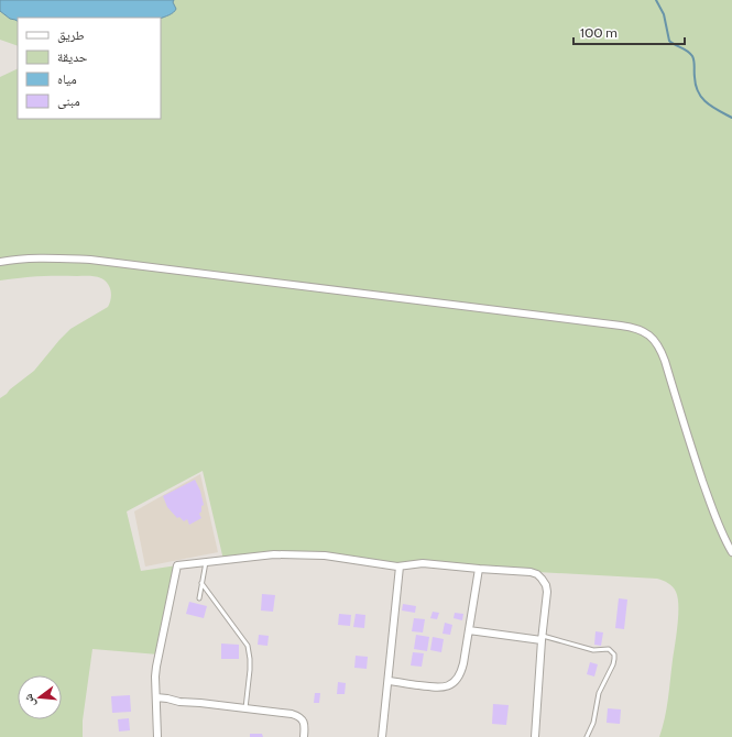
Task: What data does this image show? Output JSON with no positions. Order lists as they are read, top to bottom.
{
  "legend": [
    "طريق",
    "حديقة",
    "مياه",
    "مبنى"
  ],
  "scale_bar": "100 m",
  "north": "left"
}
